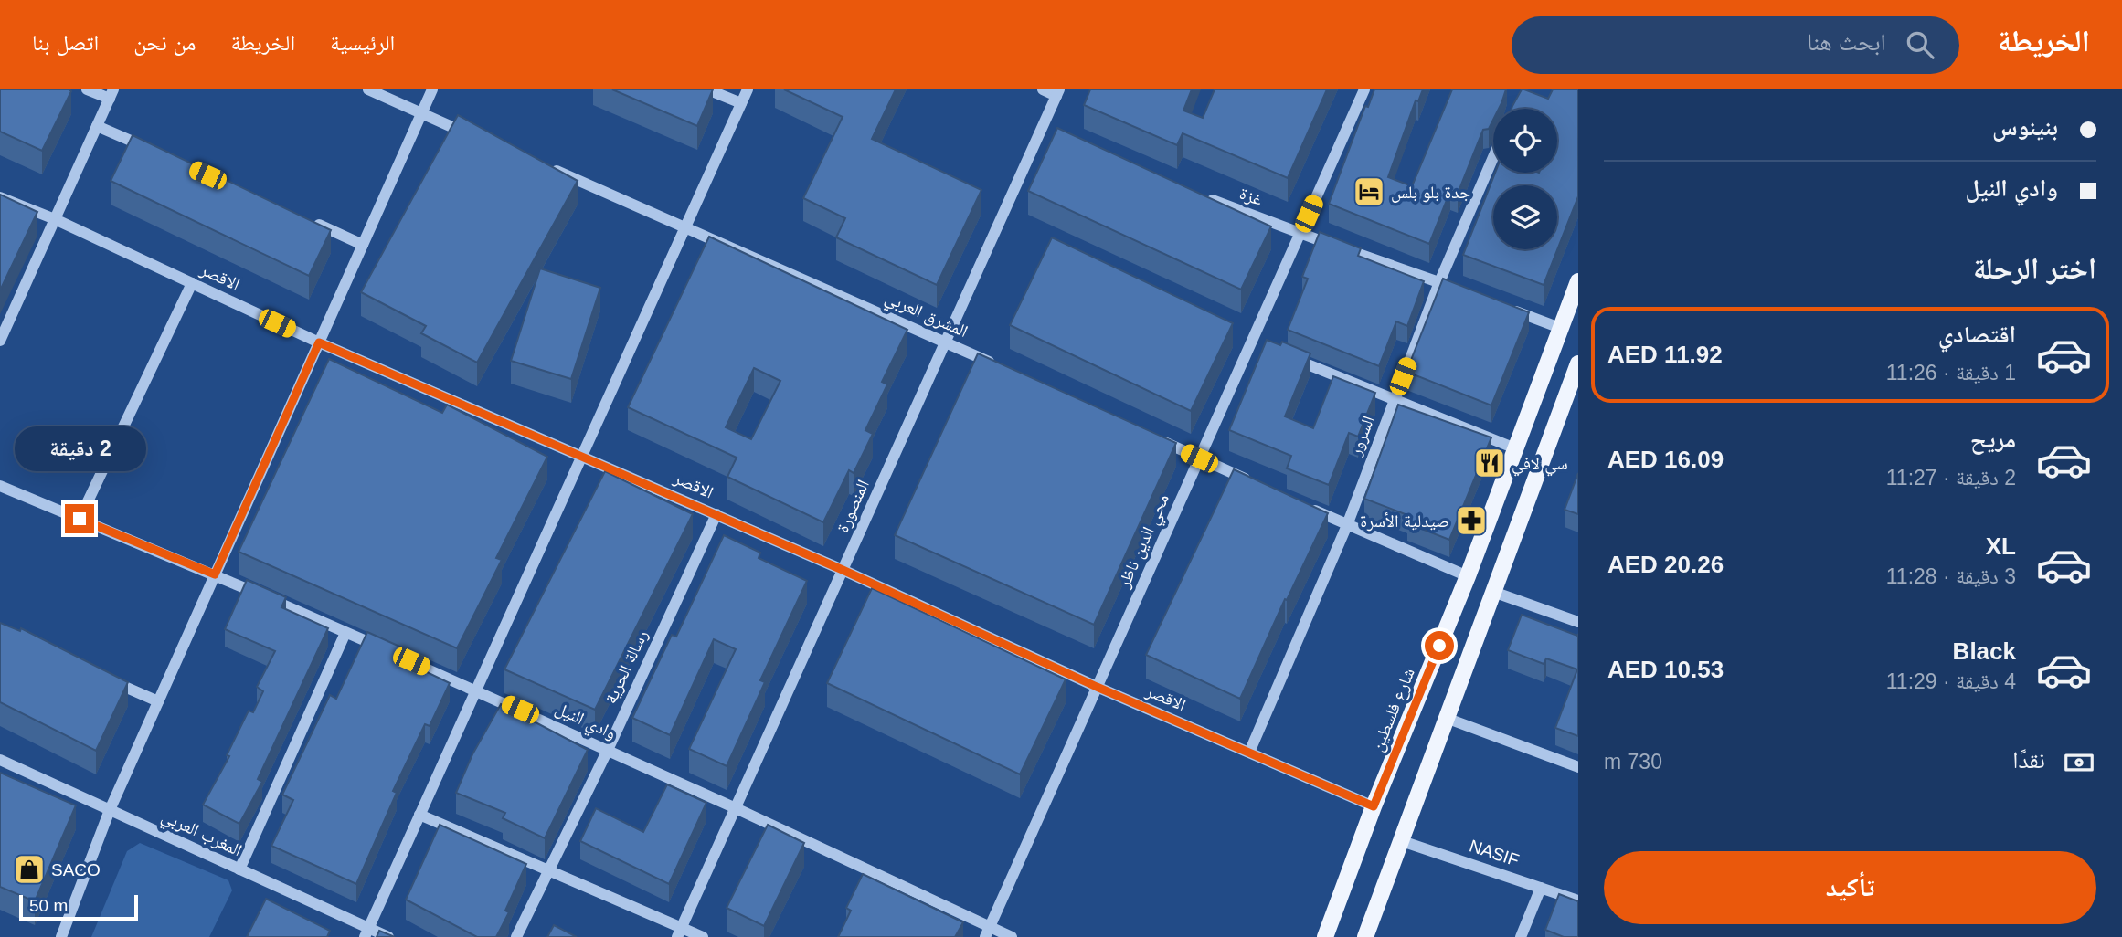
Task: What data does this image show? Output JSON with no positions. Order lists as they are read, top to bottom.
{
  "streets": {
    "main road": ["شارع فلسطين"],
    "street": [
      "غزة",
      "الاقصر",
      "المشرق العربي",
      "السرور",
      "المنصورة",
      "محي الدين ناظر",
      "رسالة الحرية",
      "وادي النيل",
      "المغرب العربي",
      "NASIF"
    ]
  },
  "crossings": [
    ["غزة", "السرور"],
    ["غزة", "محي الدين ناظر"],
    ["الاقصر", "السرور"],
    ["الاقصر", "المنصورة"],
    ["الاقصر", "محي الدين ناظر"],
    ["الاقصر", "رسالة الحرية"],
    ["الاقصر", "شارع فلسطين"],
    ["المشرق العربي", "المنصورة"],
    ["المنصورة", "وادي النيل"],
    ["محي الدين ناظر", "وادي النيل"],
    ["رسالة الحرية", "وادي النيل"]
  ],
  "places": {
    "hotel": ["جدة بلو بلس"],
    "restaurant": ["سي لافي"],
    "pharmacy": ["صيدلية الأسرة"],
    "shop": ["SACO"]
  },
  "scale_bar": "50 m",
  "page": {
    "header": "الخريطة",
    "search": "ابحث هنا",
    "nav": [
      "الرئيسية",
      "الخريطة",
      "من نحن",
      "اتصل بنا"
    ],
    "banner": ["بنينوس", "وادي النيل"],
    "heading": "اختر الرحلة",
    "list": [
      {
        "name": "اقتصادي",
        "note": "1 دقيقة · 11:26",
        "value": "AED 11.92"
      },
      {
        "name": "مريح",
        "note": "2 دقيقة · 11:27",
        "value": "AED 16.09"
      },
      {
        "name": "XL",
        "note": "3 دقيقة · 11:28",
        "value": "AED 20.26"
      },
      {
        "name": "Black",
        "note": "4 دقيقة · 11:29",
        "value": "AED 10.53"
      }
    ],
    "bubble": "2 دقيقة",
    "pay": ["نقدًا", "730 m"],
    "buttons": "تأكيد",
    "scale": "50 m"
  }
}
